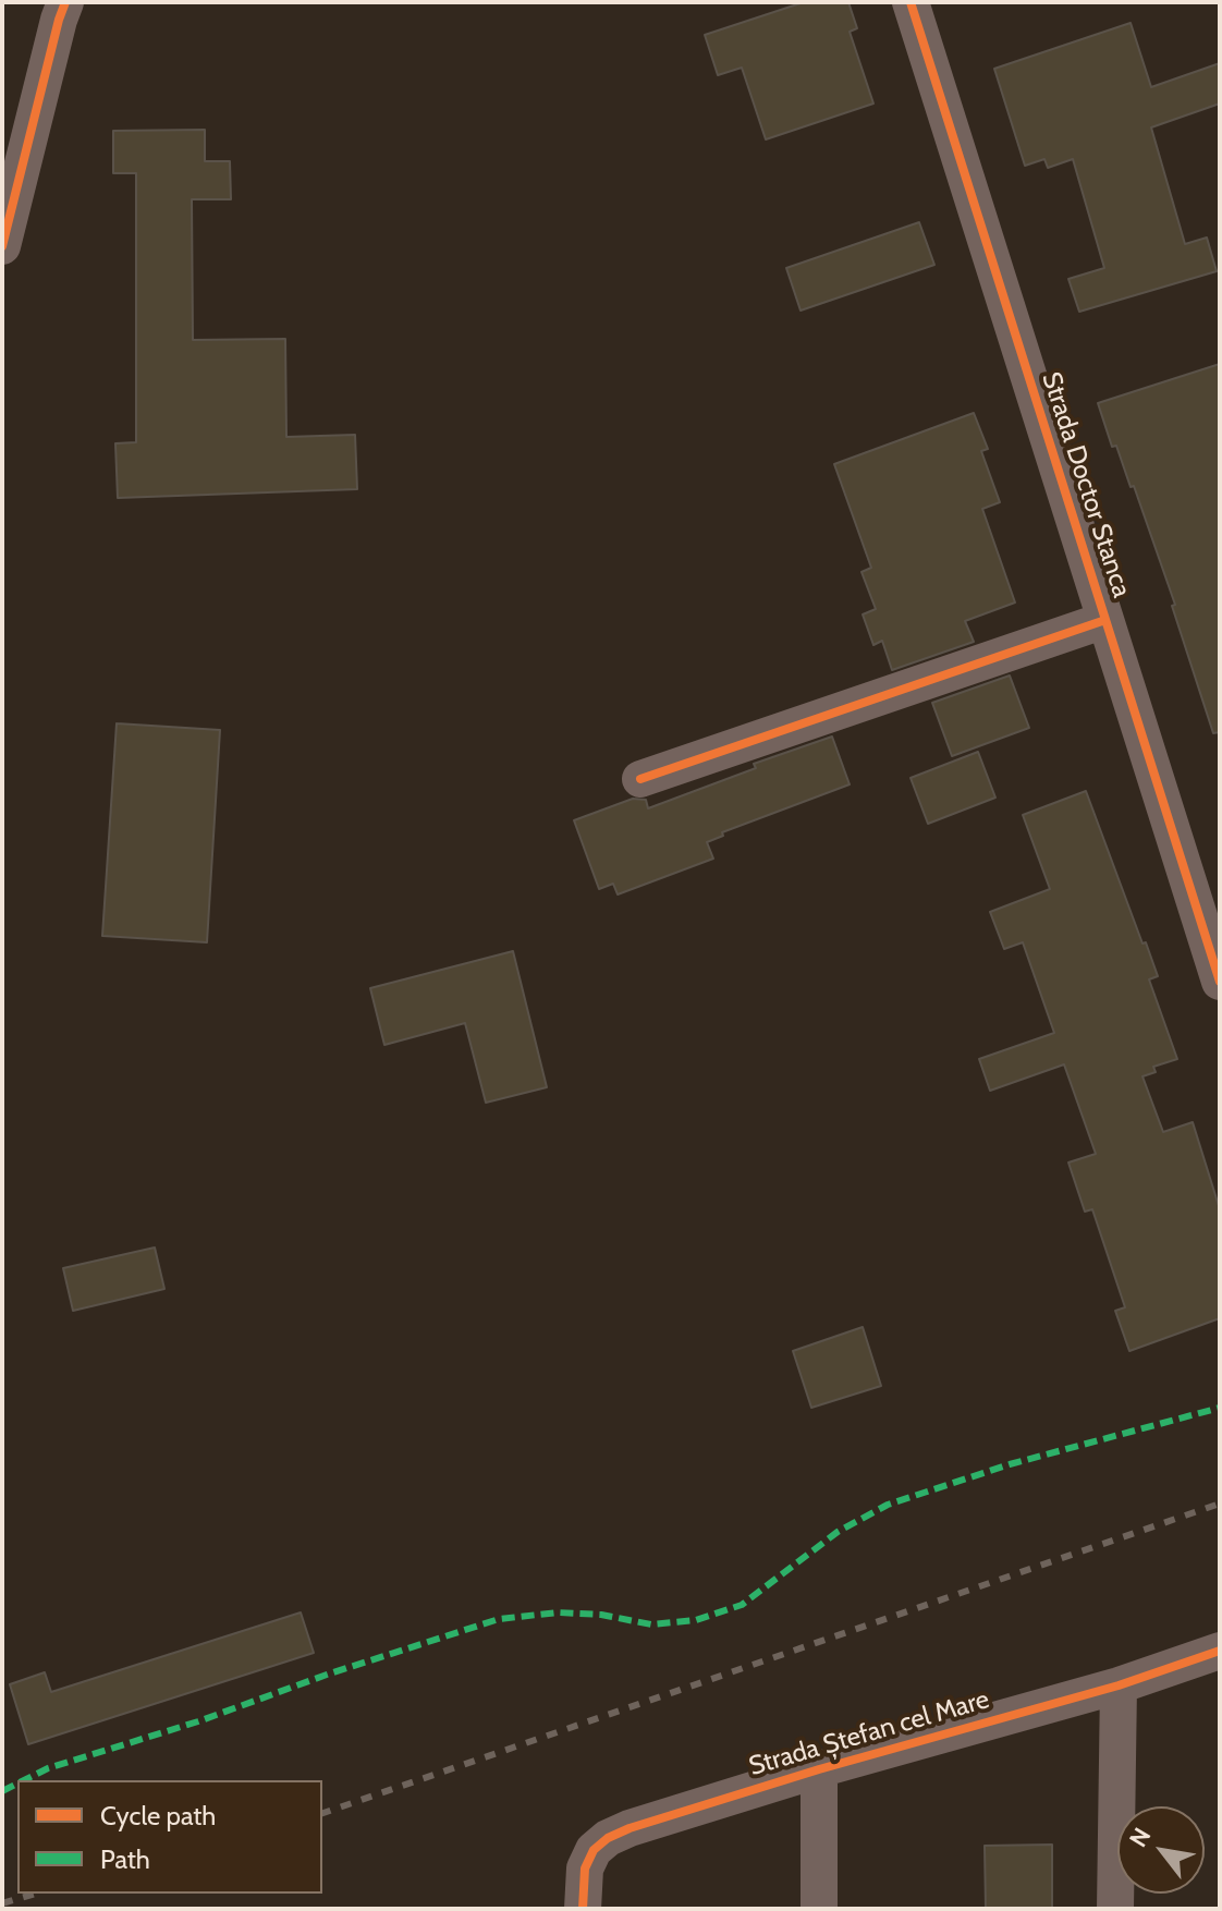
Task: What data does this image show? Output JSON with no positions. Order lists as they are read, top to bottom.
{
  "streets": {
    "street": ["Strada Doctor Stanca", "Strada Ștefan cel Mare"]
  },
  "legend": ["Cycle path", "Path"],
  "north": "top left"
}
